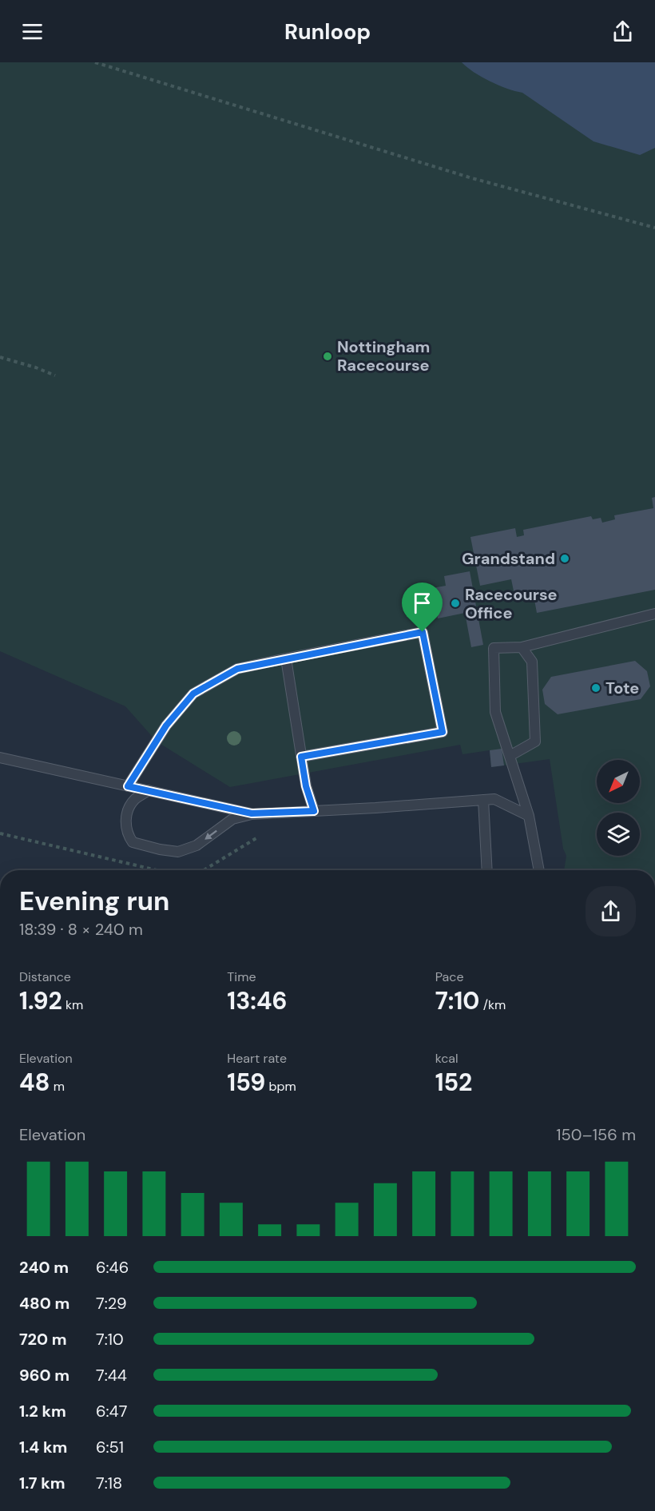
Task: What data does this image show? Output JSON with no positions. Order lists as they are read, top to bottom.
{
  "places": [
    "Nottingham Racecourse",
    "Grandstand",
    "Racecourse Office",
    "Tote"
  ],
  "north": "bottom left",
  "page": {
    "header": "Runloop",
    "heading": ["Evening run", "18:39 · 8 × 240 m"],
    "stats": [
      ["Distance", "1.92 km"],
      ["Time", "13:46"],
      ["Pace", "7:10 /km"],
      ["Elevation", "48 m"],
      ["Heart rate", "159 bpm"],
      ["kcal", "152"]
    ],
    "chart": ["Elevation", "150–156 m"],
    "list": [
      {
        "name": "240 m",
        "note": "6:46"
      },
      {
        "name": "480 m",
        "note": "7:29"
      },
      {
        "name": "720 m",
        "note": "7:10"
      },
      {
        "name": "960 m",
        "note": "7:44"
      },
      {
        "name": "1.2 km",
        "note": "6:47"
      },
      {
        "name": "1.4 km",
        "note": "6:51"
      },
      {
        "name": "1.7 km",
        "note": "7:18"
      }
    ]
  }
}
